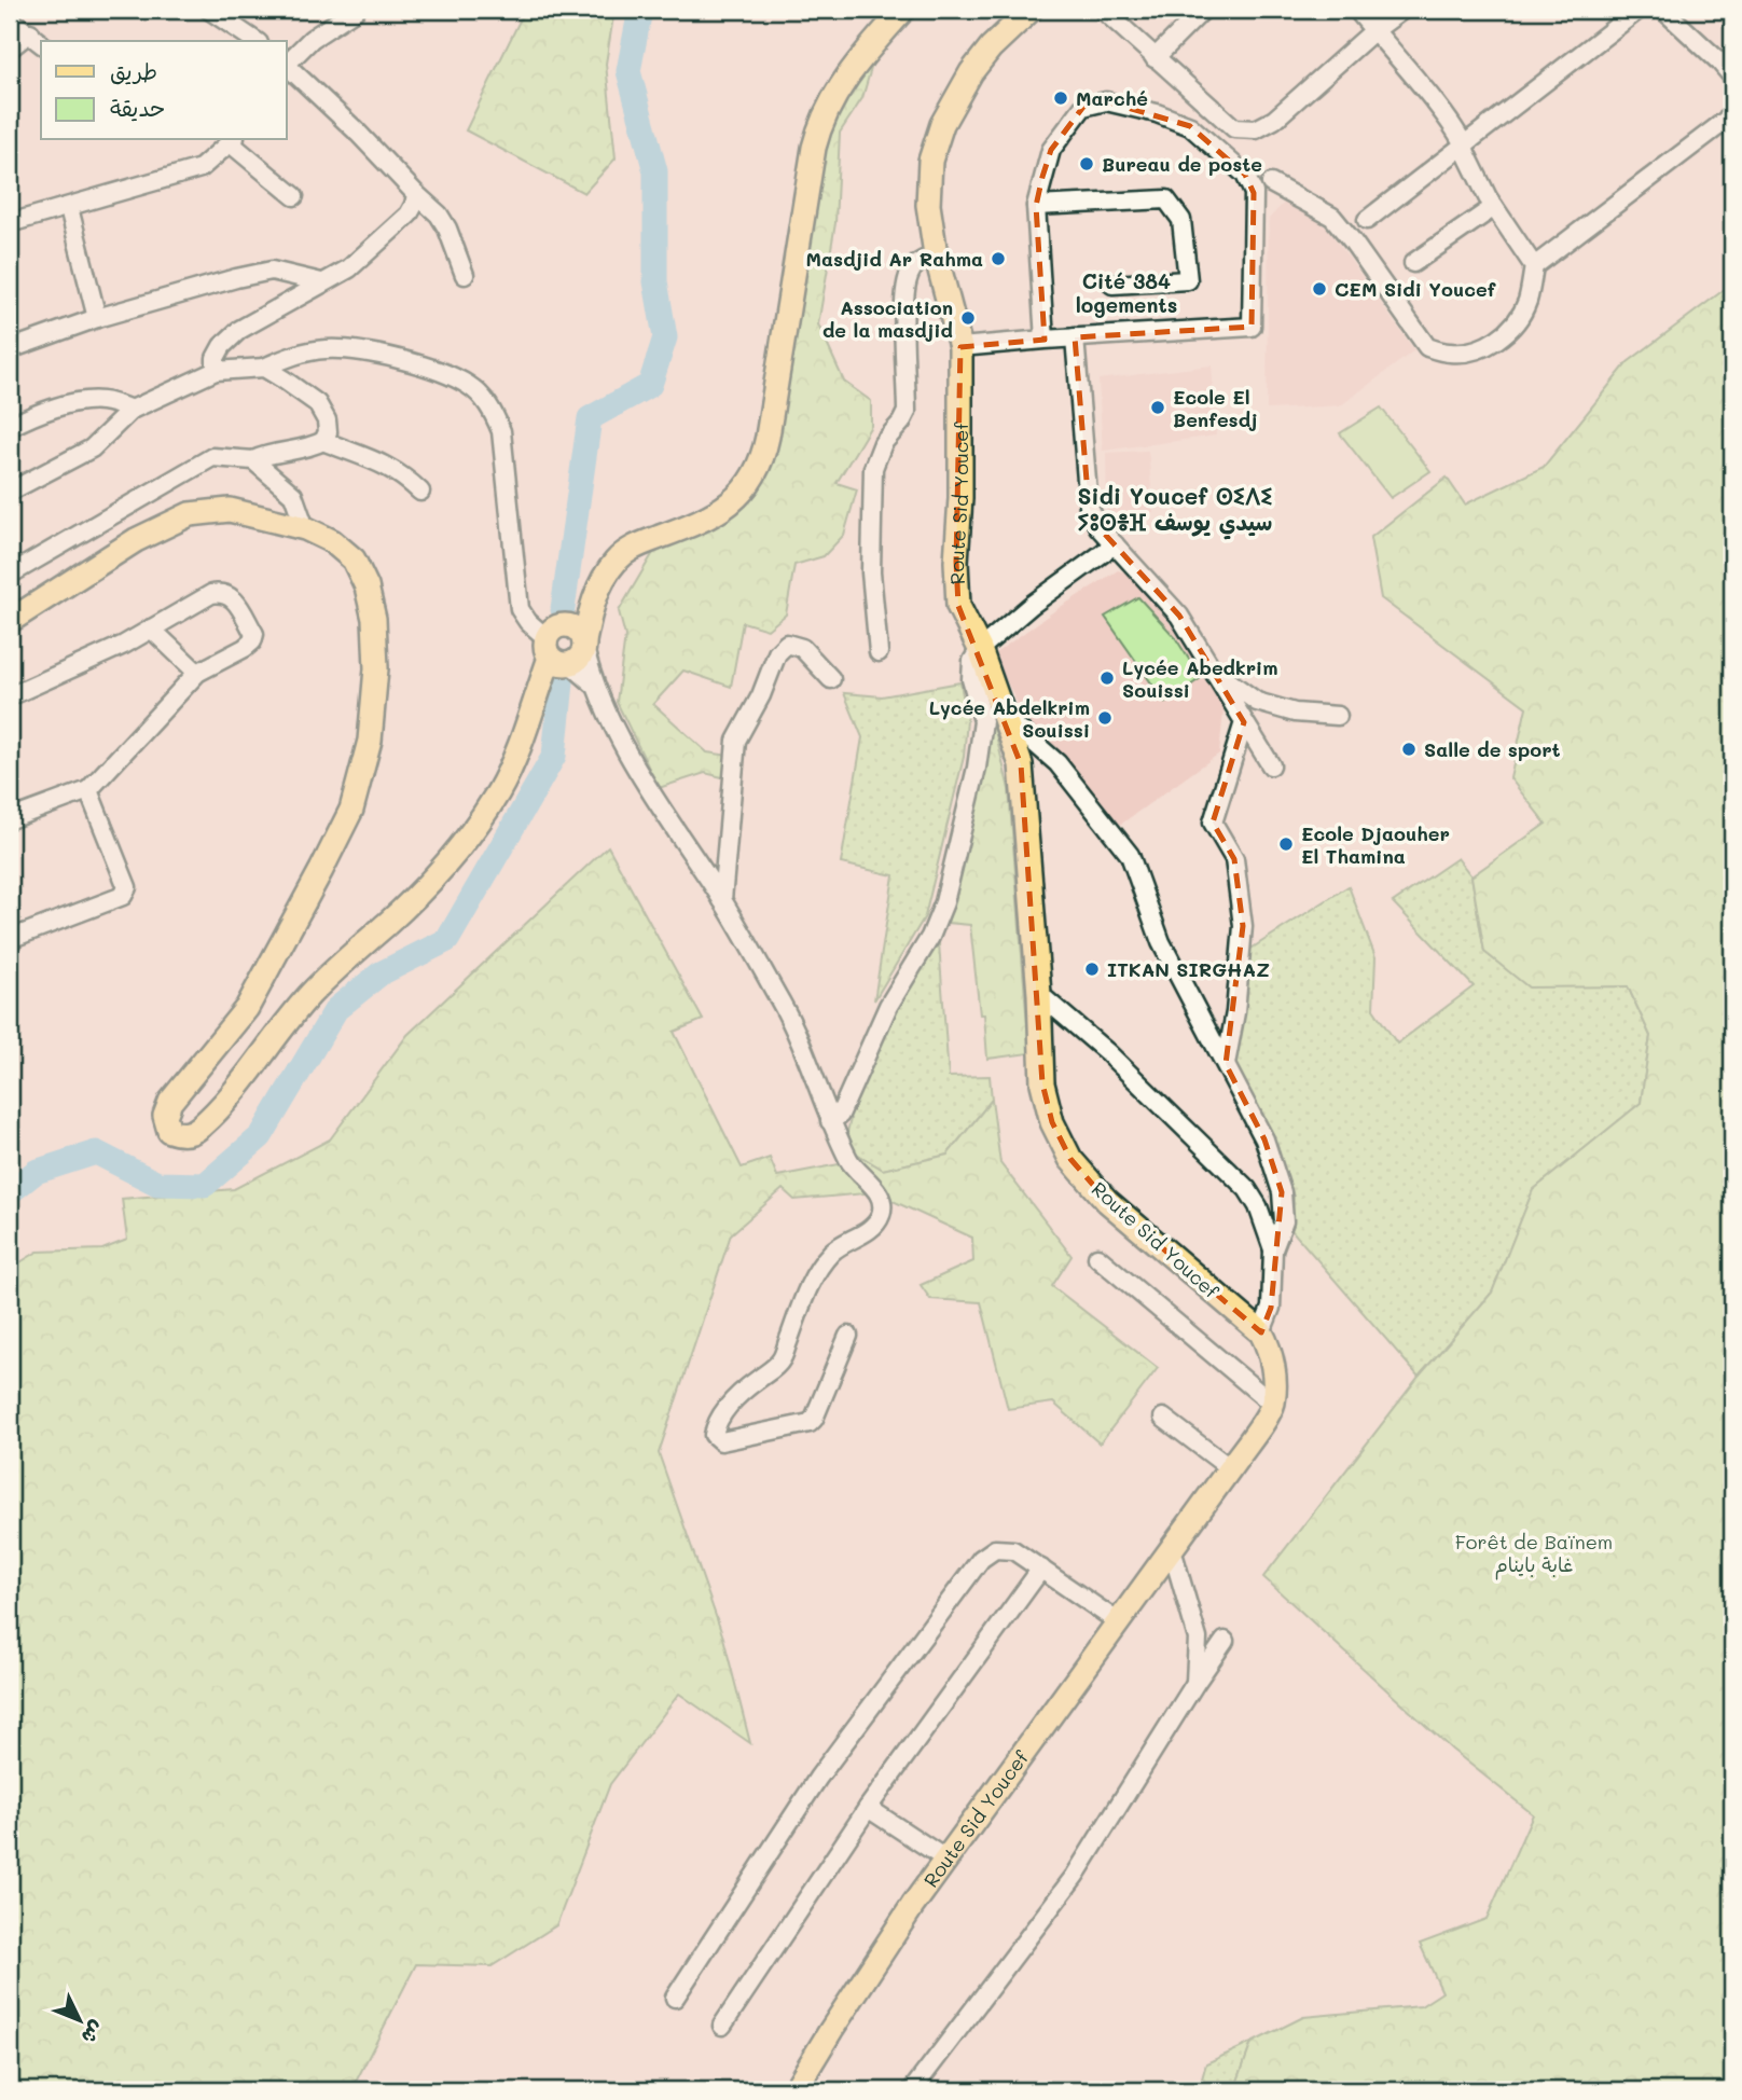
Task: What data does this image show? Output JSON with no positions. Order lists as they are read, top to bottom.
{
  "streets": {
    "main road": ["Route Sid Youcef"]
  },
  "districts": ["Cité 384 logements", "Sidi Youcef ⵙⵉⴷⵉ ⵢⵓⵙⴻⴼ سيدي يوسف"],
  "parks": ["Forêt de Baïnem غابة باينام"],
  "places": [
    "Marché",
    "Bureau de poste",
    "Masdjid Ar Rahma",
    "CEM Sidi Youcef",
    "Association de la masdjid",
    "Ecole El Benfesdj",
    "Lycée Abedkrim Souissi",
    "Lycée Abdelkrim Souissi",
    "Salle de sport",
    "Ecole Djaouher El Thamina",
    "ITKAN SIRGHAZ"
  ],
  "legend": ["طريق", "حديقة"],
  "north": "bottom right"
}
